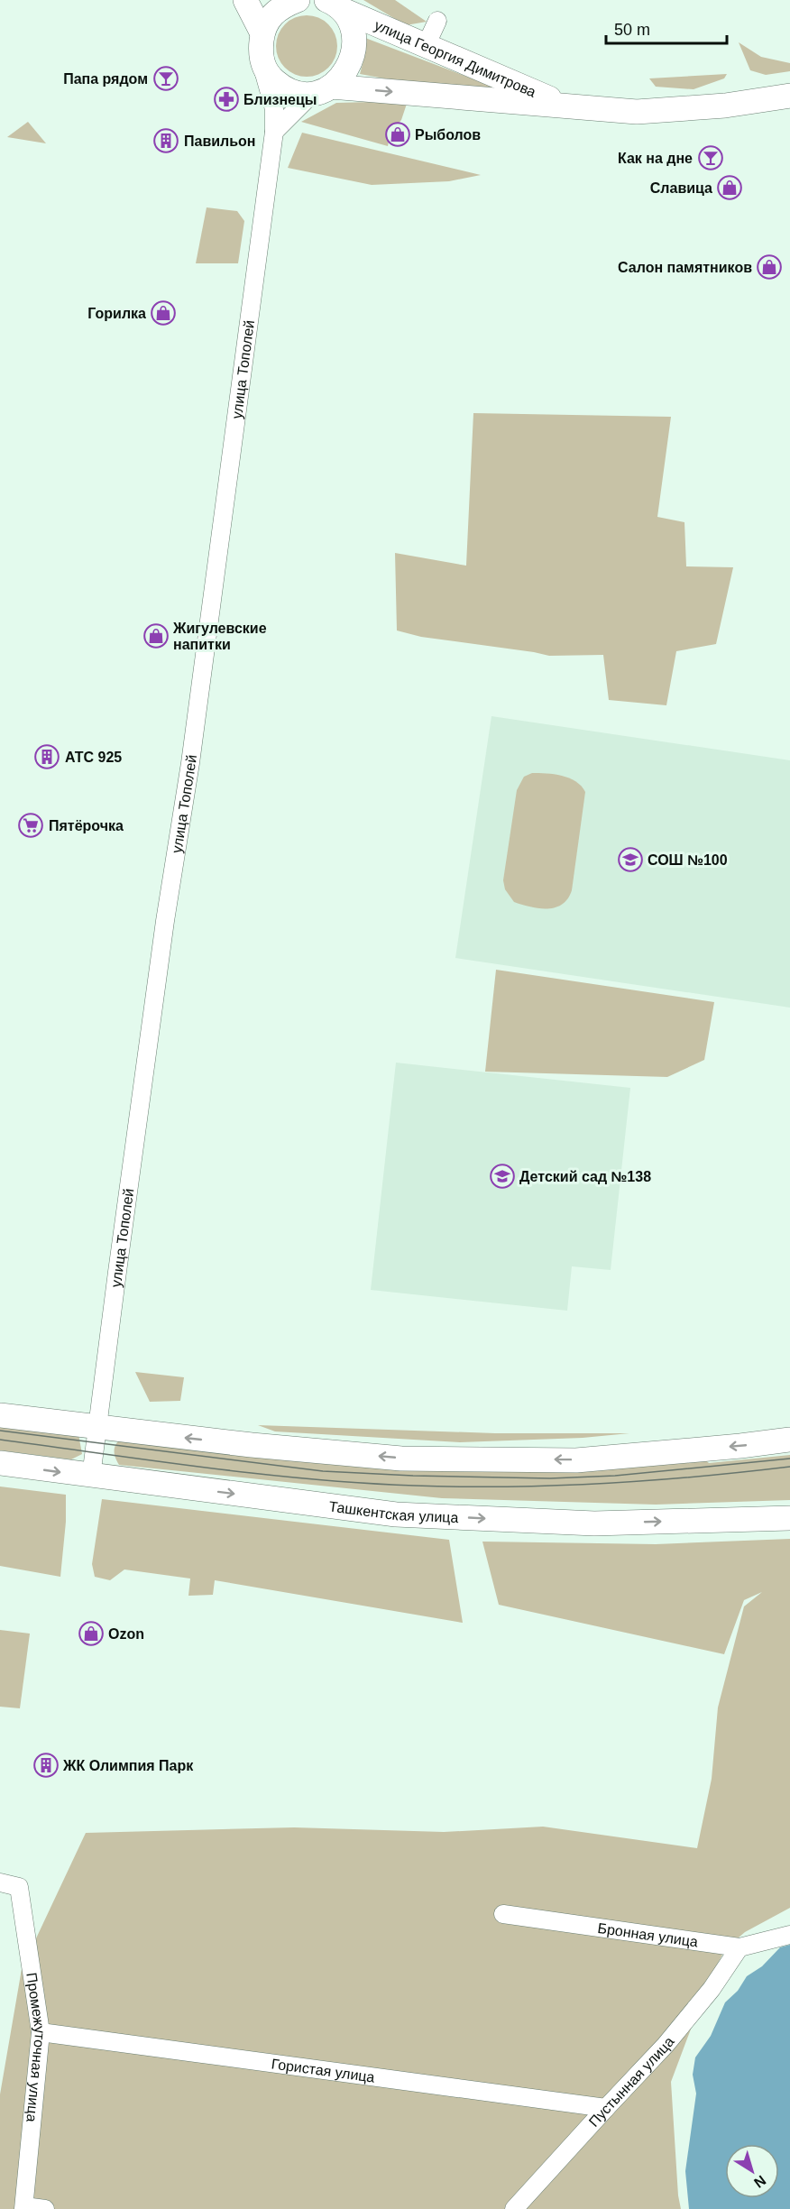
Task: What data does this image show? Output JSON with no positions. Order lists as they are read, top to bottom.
{
  "streets": {
    "main road": ["улица Георгия Димитрова", "Ташкентская улица"],
    "street": [
      "улица Тополей",
      "Бронная улица",
      "Промежуточная улица",
      "Гористая улица",
      "Пустынная улица"
    ]
  },
  "crossings": [
    ["улица Георгия Димитрова", "улица Тополей"],
    ["улица Тополей", "Ташкентская улица"],
    ["Бронная улица", "Пустынная улица"],
    ["Промежуточная улица", "Гористая улица"],
    ["Гористая улица", "Пустынная улица"]
  ],
  "places": {
    "bar": ["Папа рядом", "Как на дне"],
    "pharmacy": ["Близнецы"],
    "shop": [
      "Рыболов",
      "Славица",
      "Салон памятников",
      "Горилка",
      "Жигулевские напитки",
      "Ozon"
    ],
    "building": ["Павильон", "АТС 925", "ЖК Олимпия Парк"],
    "supermarket": ["Пятёрочка"],
    "school or university": ["СОШ №100", "Детский сад №138"]
  },
  "scale_bar": "50 m",
  "north": "bottom right"
}
